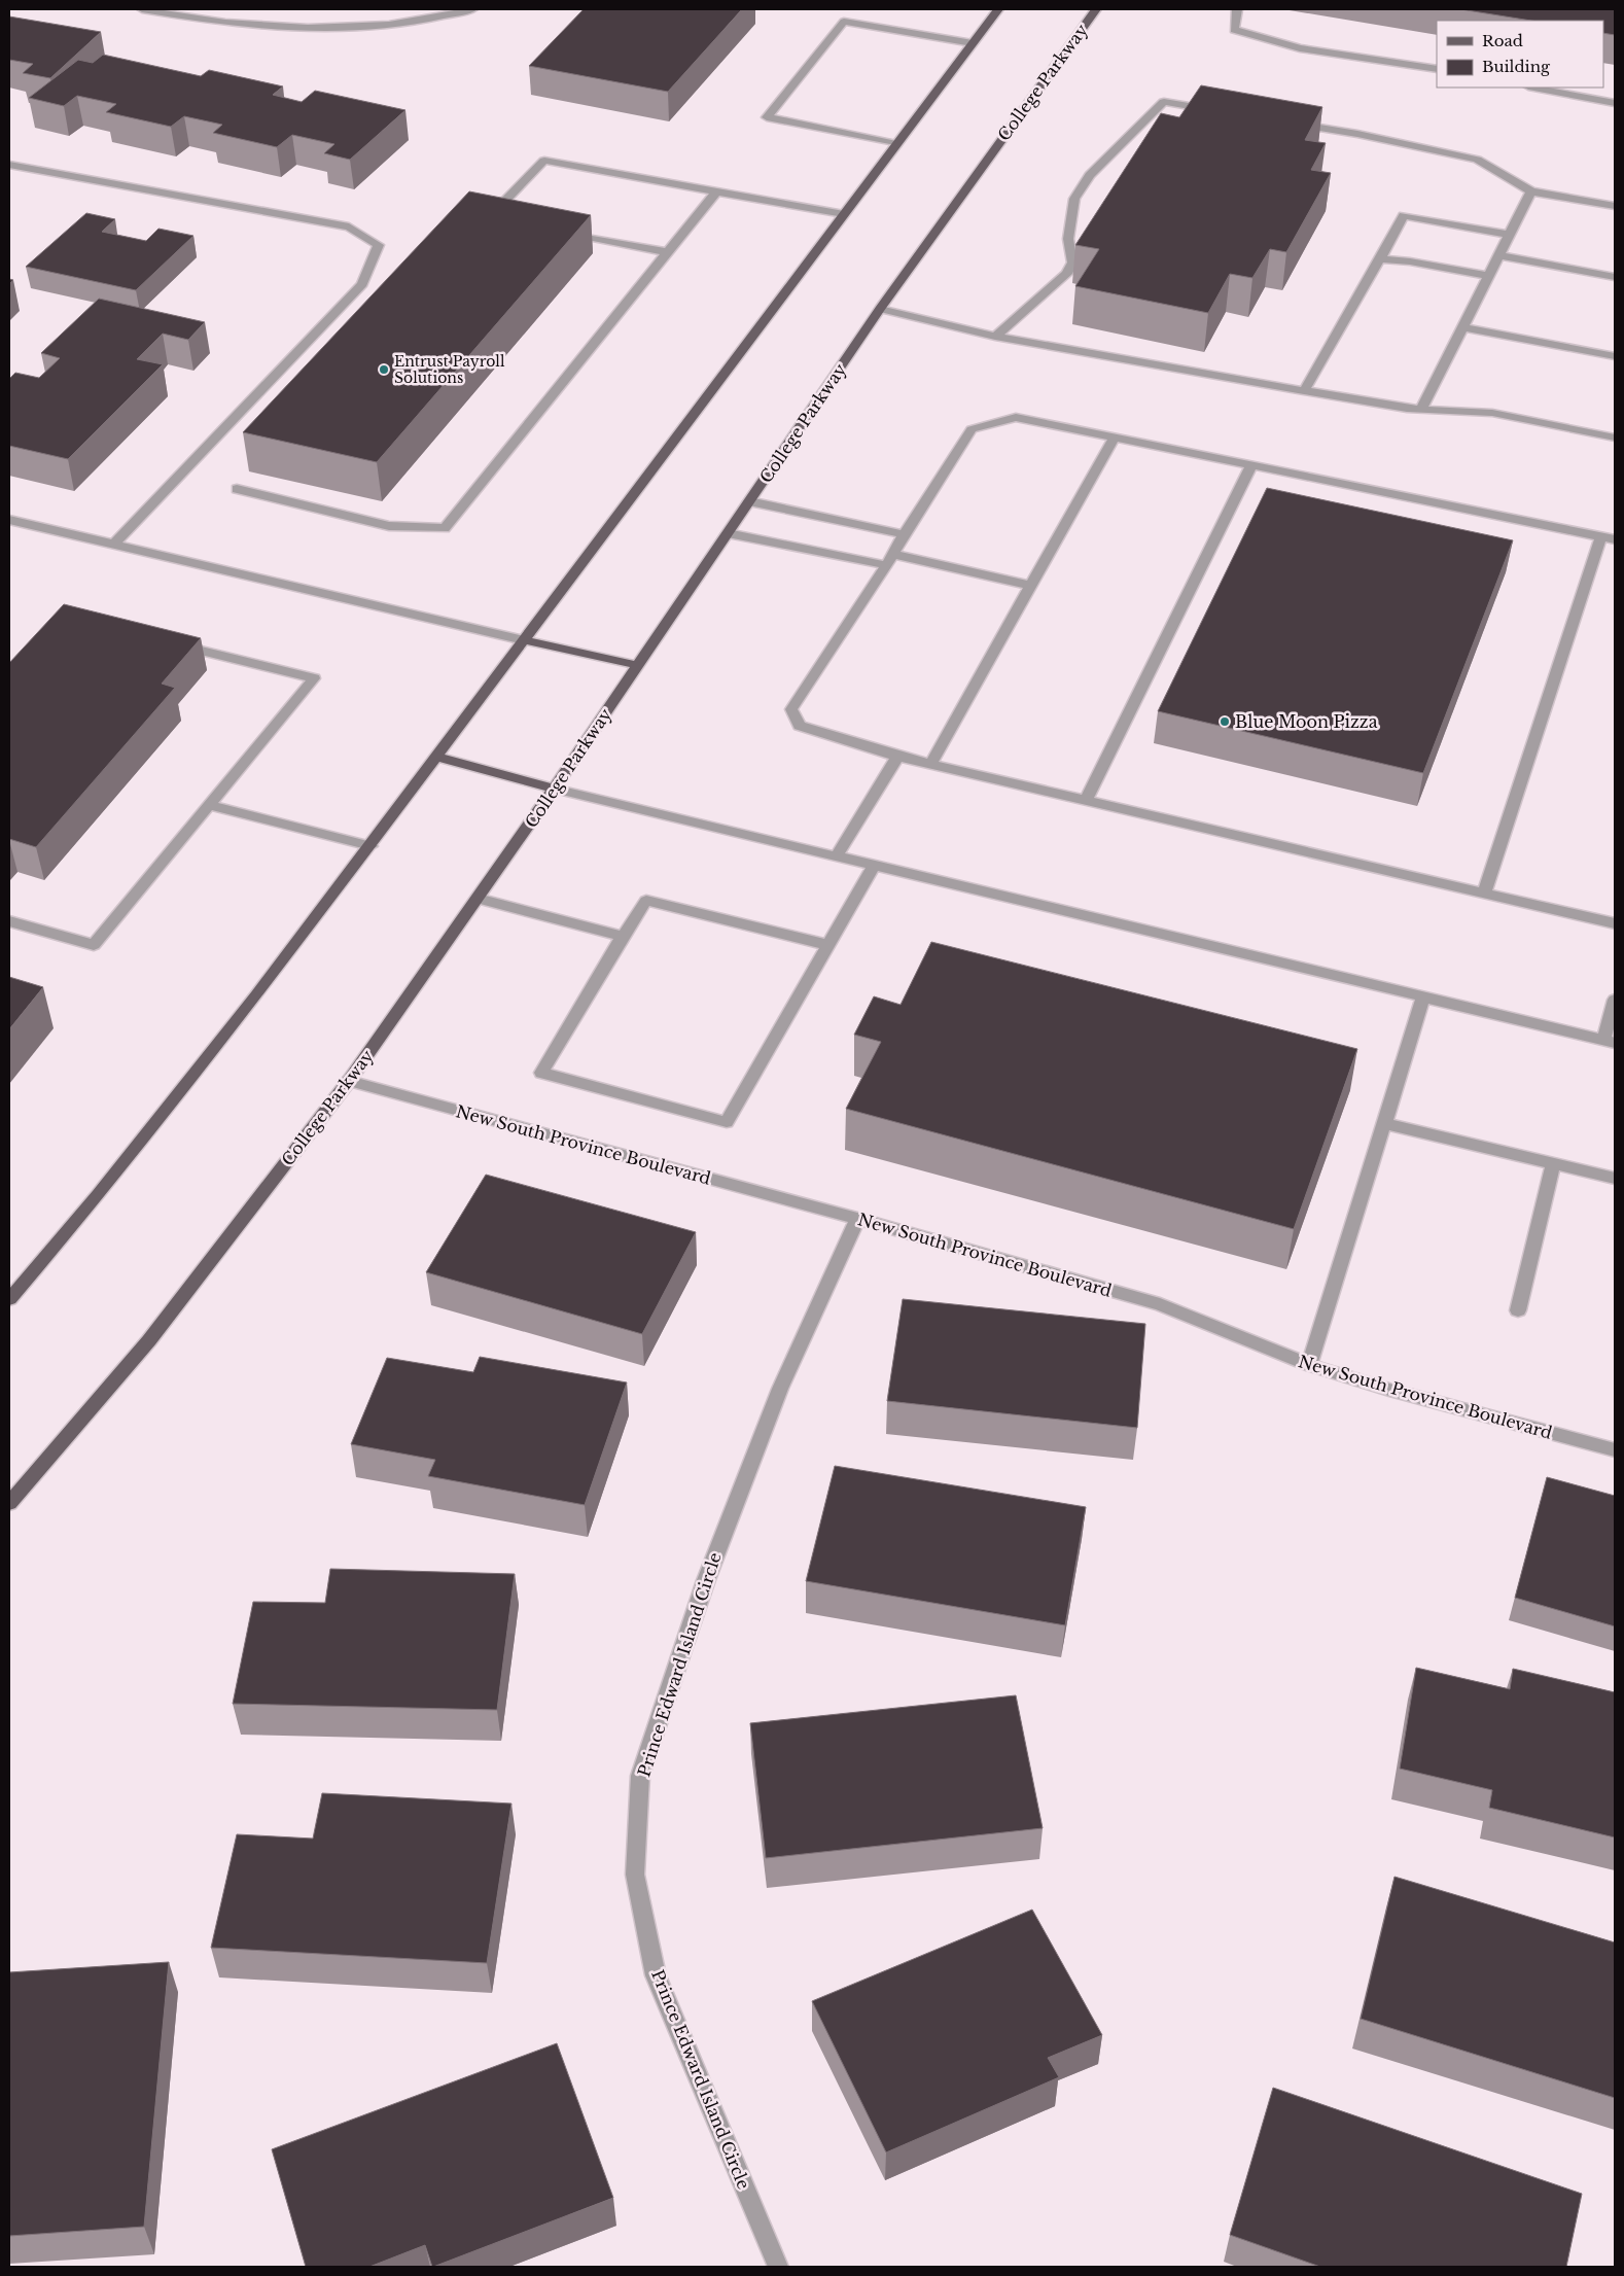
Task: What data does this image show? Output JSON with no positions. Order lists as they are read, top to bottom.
{
  "streets": {
    "main road": ["College Parkway"],
    "street": ["New South Province Boulevard", "Prince Edward Island Circle"]
  },
  "crossings": [
    ["College Parkway", "New South Province Boulevard"],
    ["New South Province Boulevard", "Prince Edward Island Circle"]
  ],
  "places": ["Entrust Payroll Solutions", "Blue Moon Pizza"],
  "legend": ["Road", "Building"]
}
